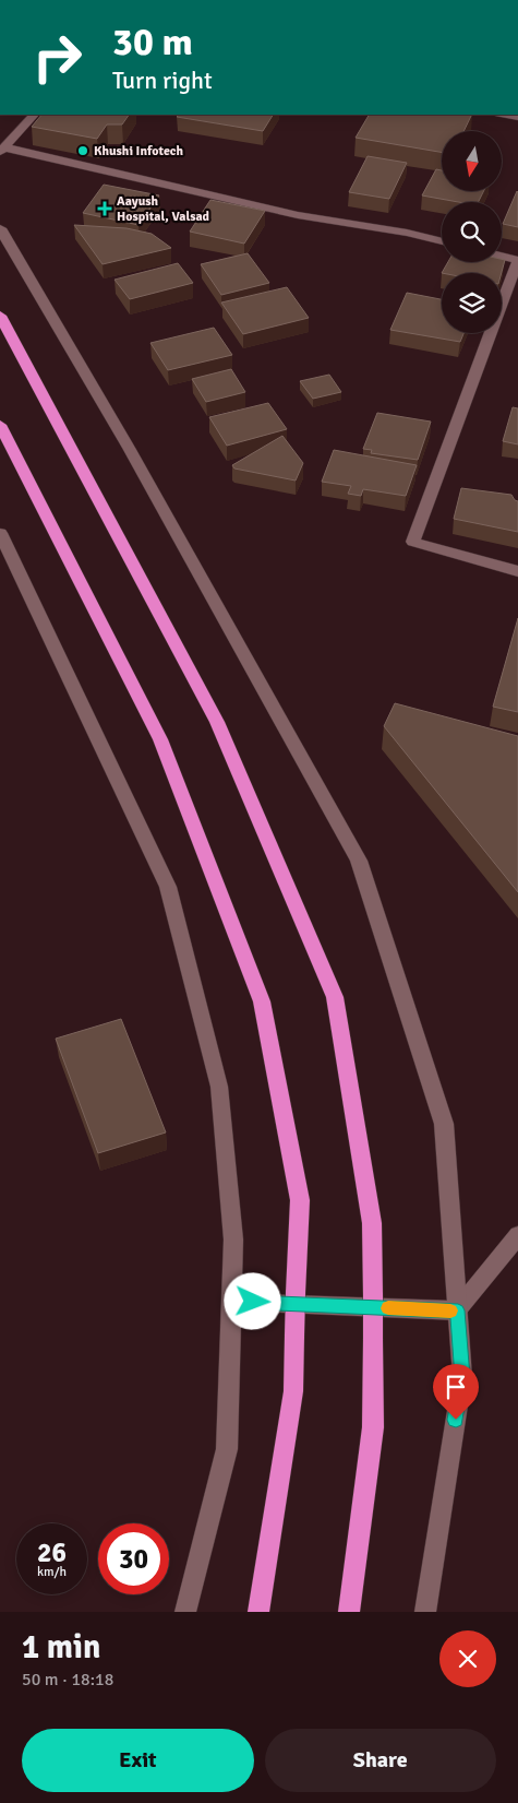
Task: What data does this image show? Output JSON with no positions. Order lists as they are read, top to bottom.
{
  "places": {
    "other": ["Khushi Infotech"],
    "health": ["Aayush Hospital, Valsad"]
  },
  "north": "bottom",
  "page": {
    "turn": ["30 m", "Turn right"],
    "speed": "26 km/h",
    "limit": "30",
    "heading": ["1 min", "50 m · 18:18"],
    "buttons": ["Exit", "Share"]
  }
}
